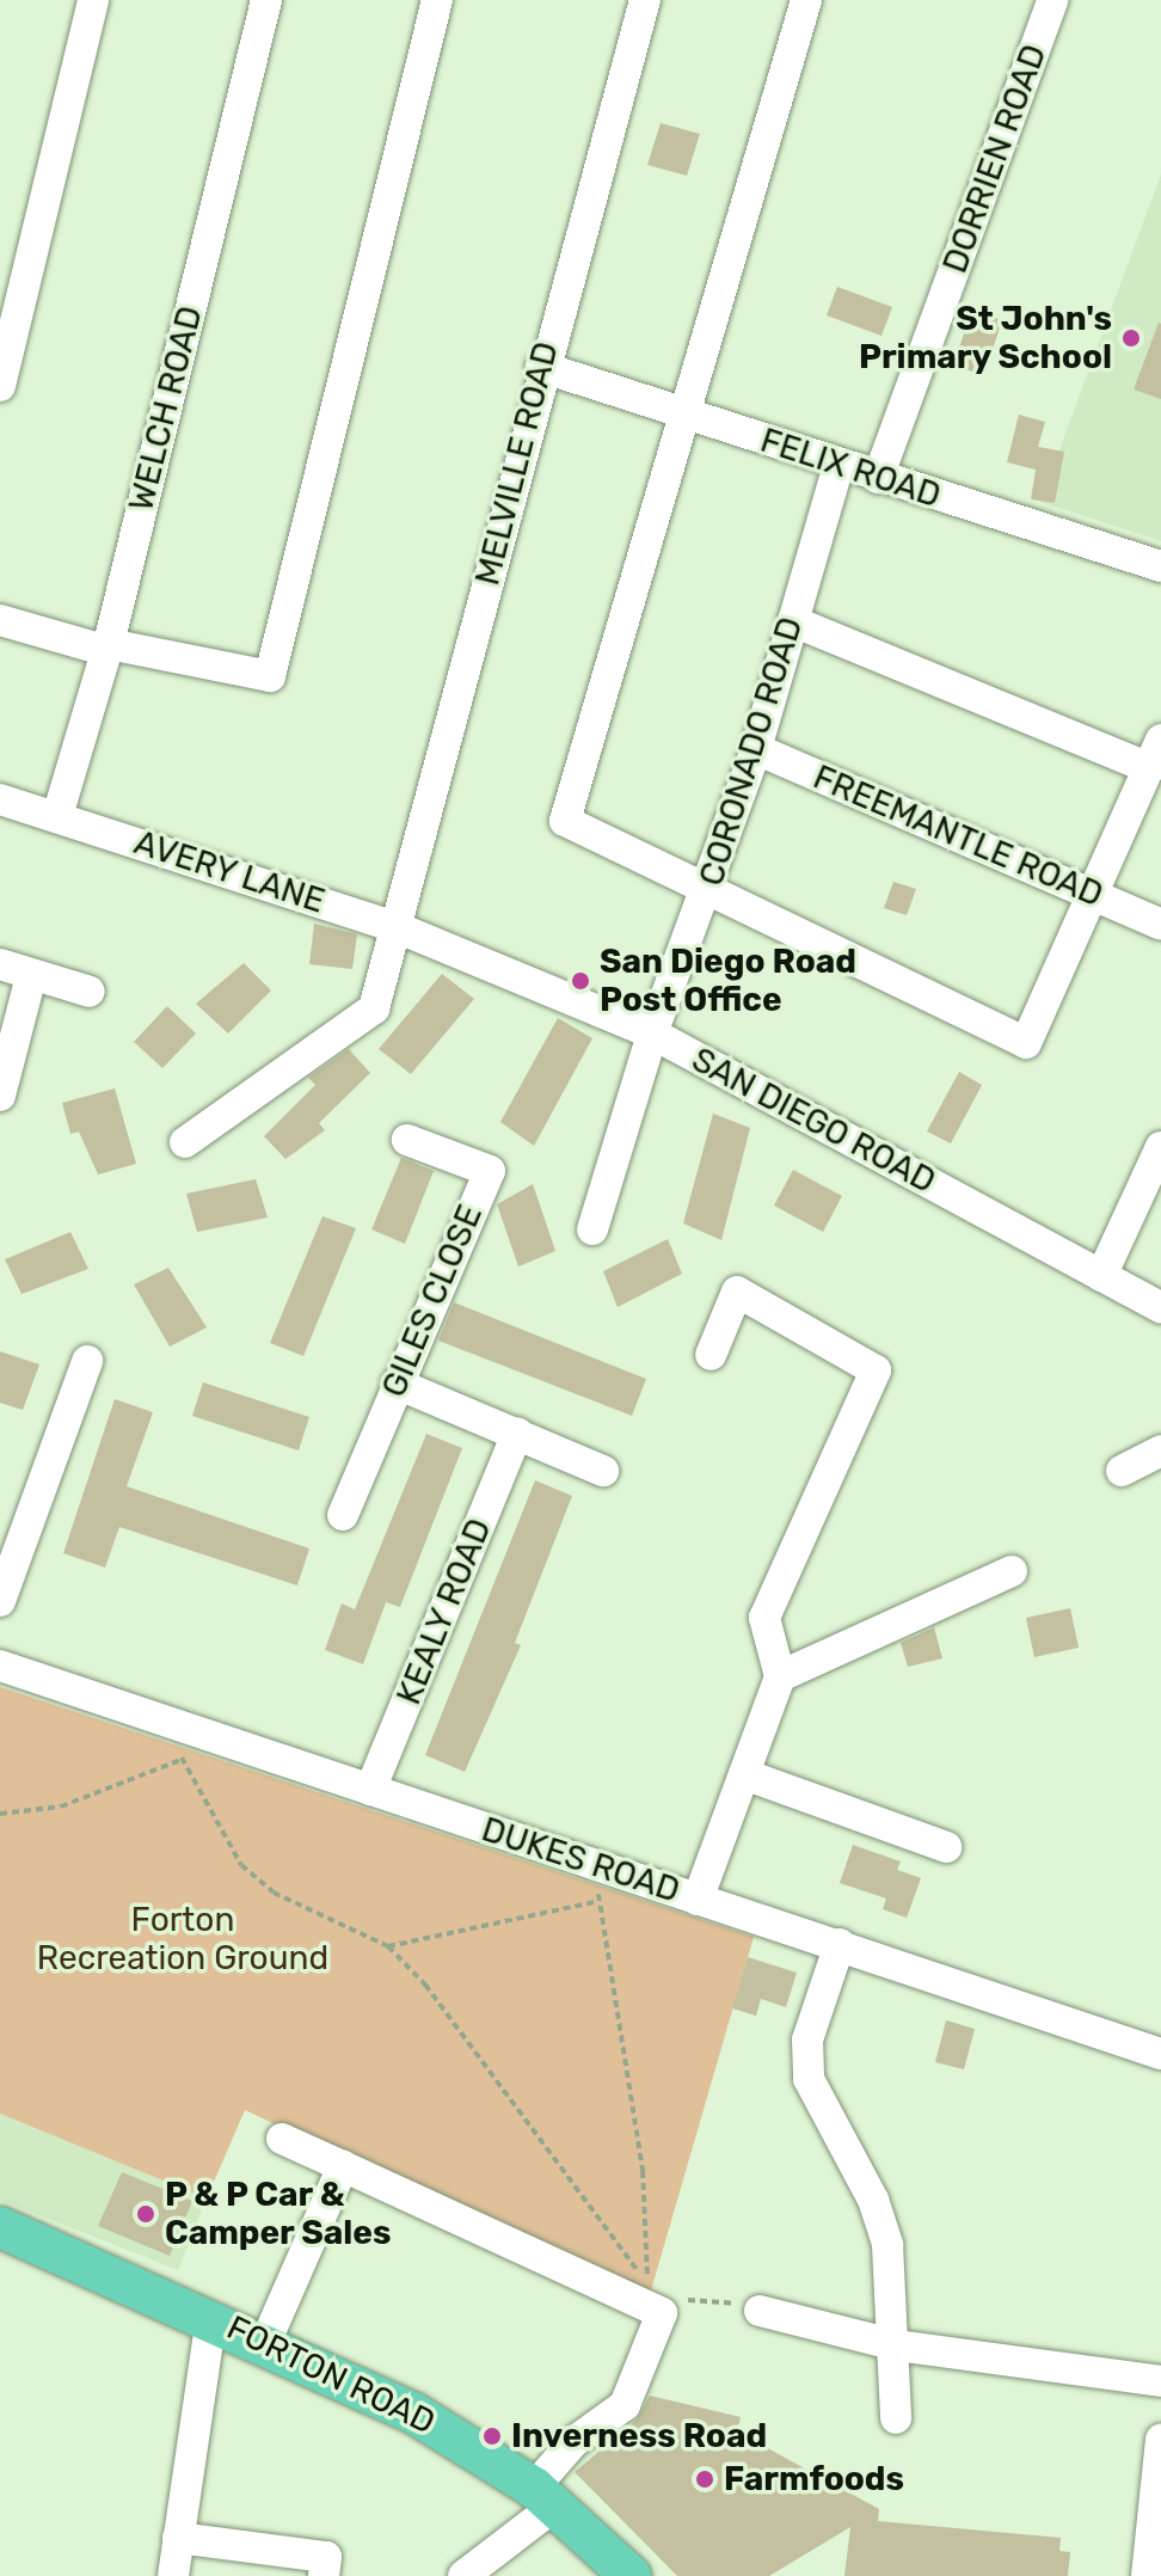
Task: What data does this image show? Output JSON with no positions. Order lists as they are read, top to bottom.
{
  "streets": {
    "main road": ["FORTON ROAD"],
    "street": [
      "DORRIEN ROAD",
      "WELCH ROAD",
      "MELVILLE ROAD",
      "FELIX ROAD",
      "CORONADO ROAD",
      "FREEMANTLE ROAD",
      "AVERY LANE",
      "SAN DIEGO ROAD",
      "GILES CLOSE",
      "KEALY ROAD",
      "DUKES ROAD"
    ]
  },
  "crossings": [
    ["DORRIEN ROAD", "FELIX ROAD"],
    ["WELCH ROAD", "AVERY LANE"],
    ["MELVILLE ROAD", "FELIX ROAD"],
    ["MELVILLE ROAD", "AVERY LANE"],
    ["FELIX ROAD", "CORONADO ROAD"],
    ["CORONADO ROAD", "FREEMANTLE ROAD"],
    ["CORONADO ROAD", "SAN DIEGO ROAD"],
    ["AVERY LANE", "SAN DIEGO ROAD"],
    ["KEALY ROAD", "DUKES ROAD"]
  ],
  "parks": ["Forton Recreation Ground"],
  "places": [
    "St John's Primary School",
    "San Diego Road Post Office",
    "P & P Car & Camper Sales",
    "Inverness Road",
    "Farmfoods"
  ]
}
